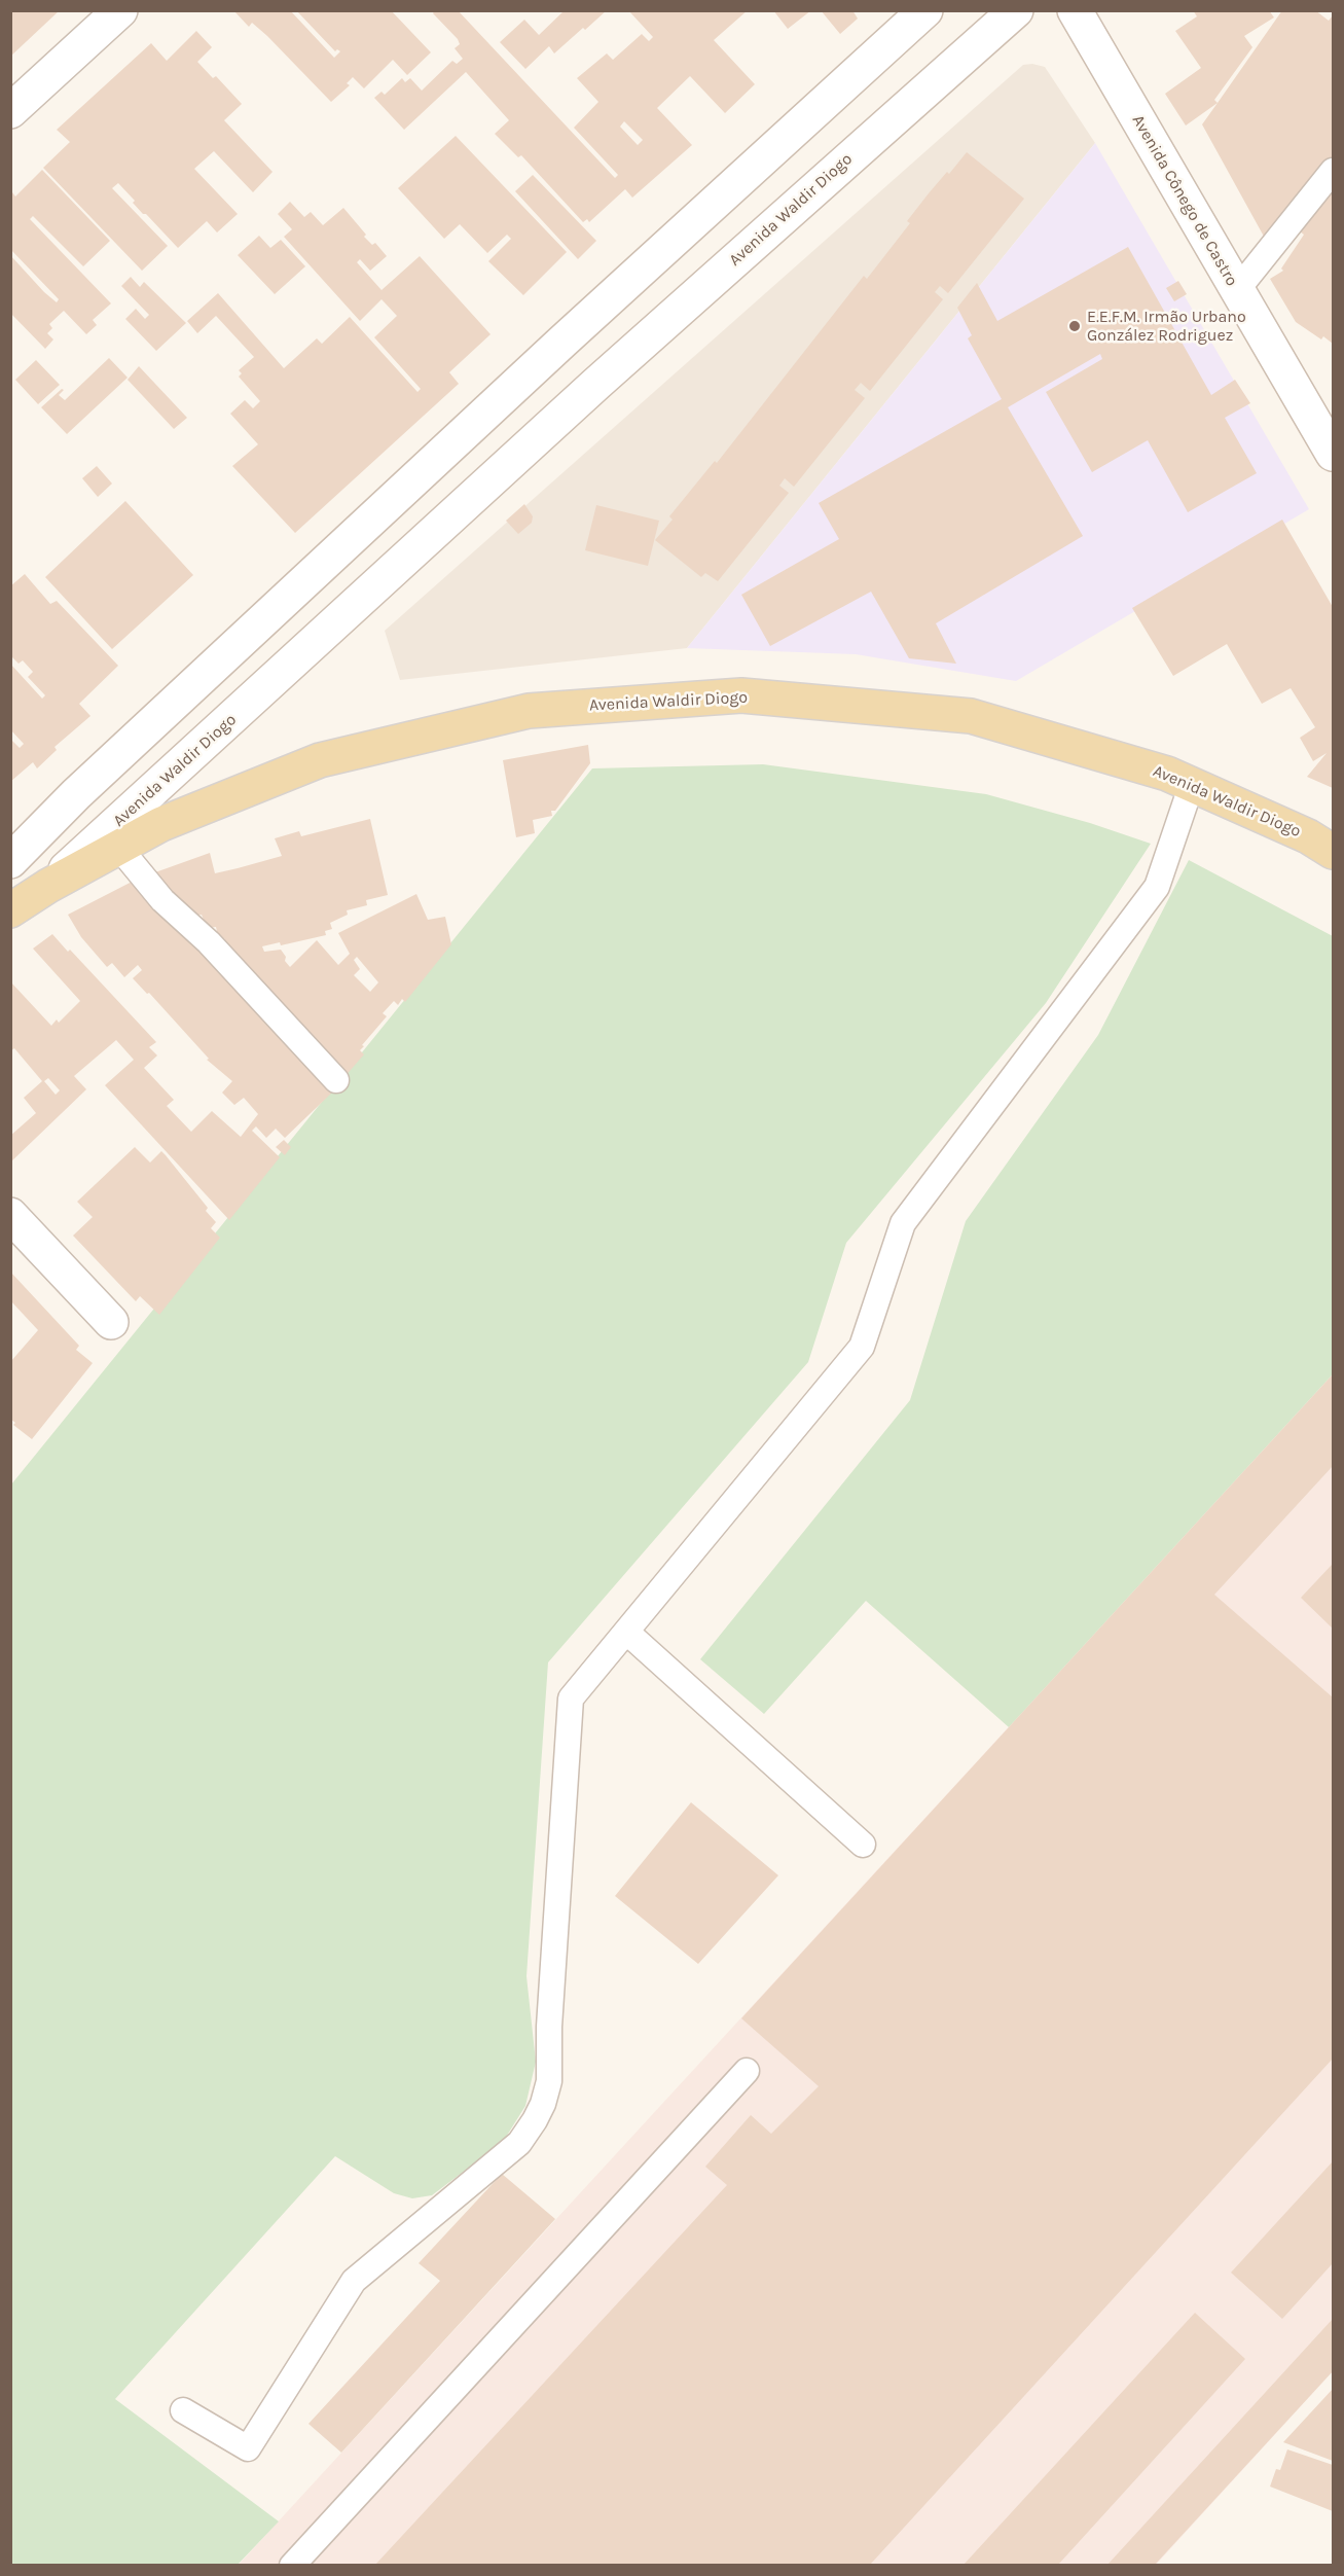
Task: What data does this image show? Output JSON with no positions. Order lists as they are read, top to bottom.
{
  "streets": {
    "main road": ["Avenida Waldir Diogo"],
    "street": ["Avenida Cônego de Castro"]
  },
  "places": ["E.E.F.M. Irmão Urbano González Rodriguez"]
}
